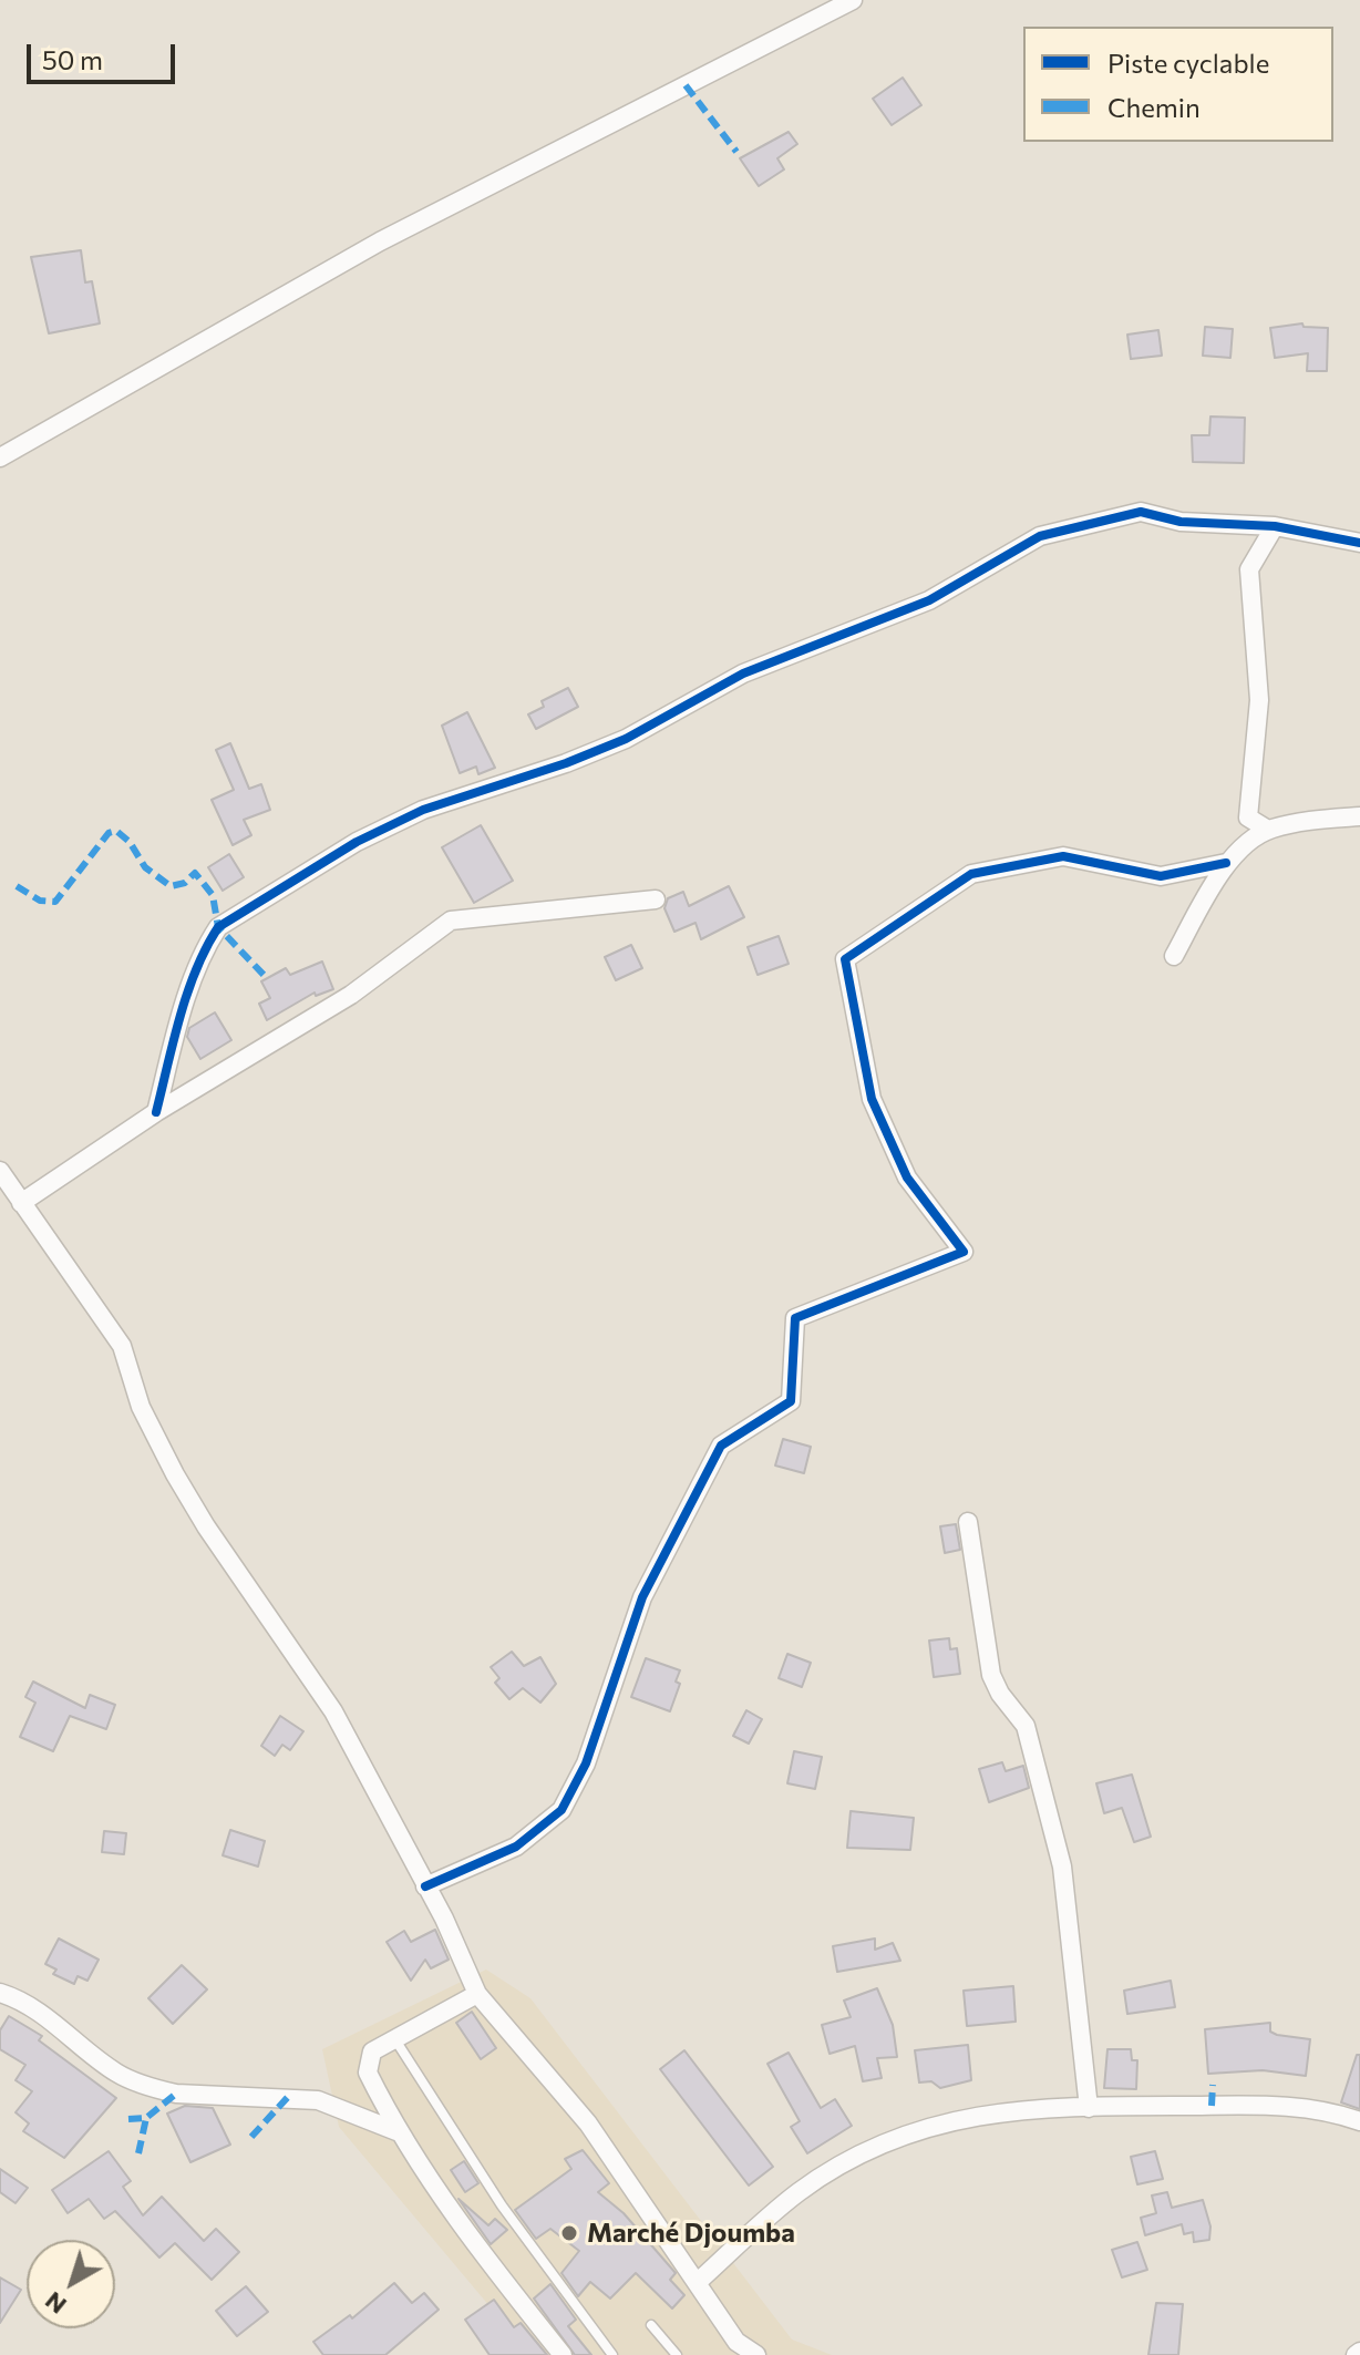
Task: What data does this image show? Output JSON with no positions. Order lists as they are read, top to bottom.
{
  "places": ["Marché Djoumba"],
  "legend": ["Piste cyclable", "Chemin"],
  "scale_bar": "50 m",
  "north": "bottom left"
}
